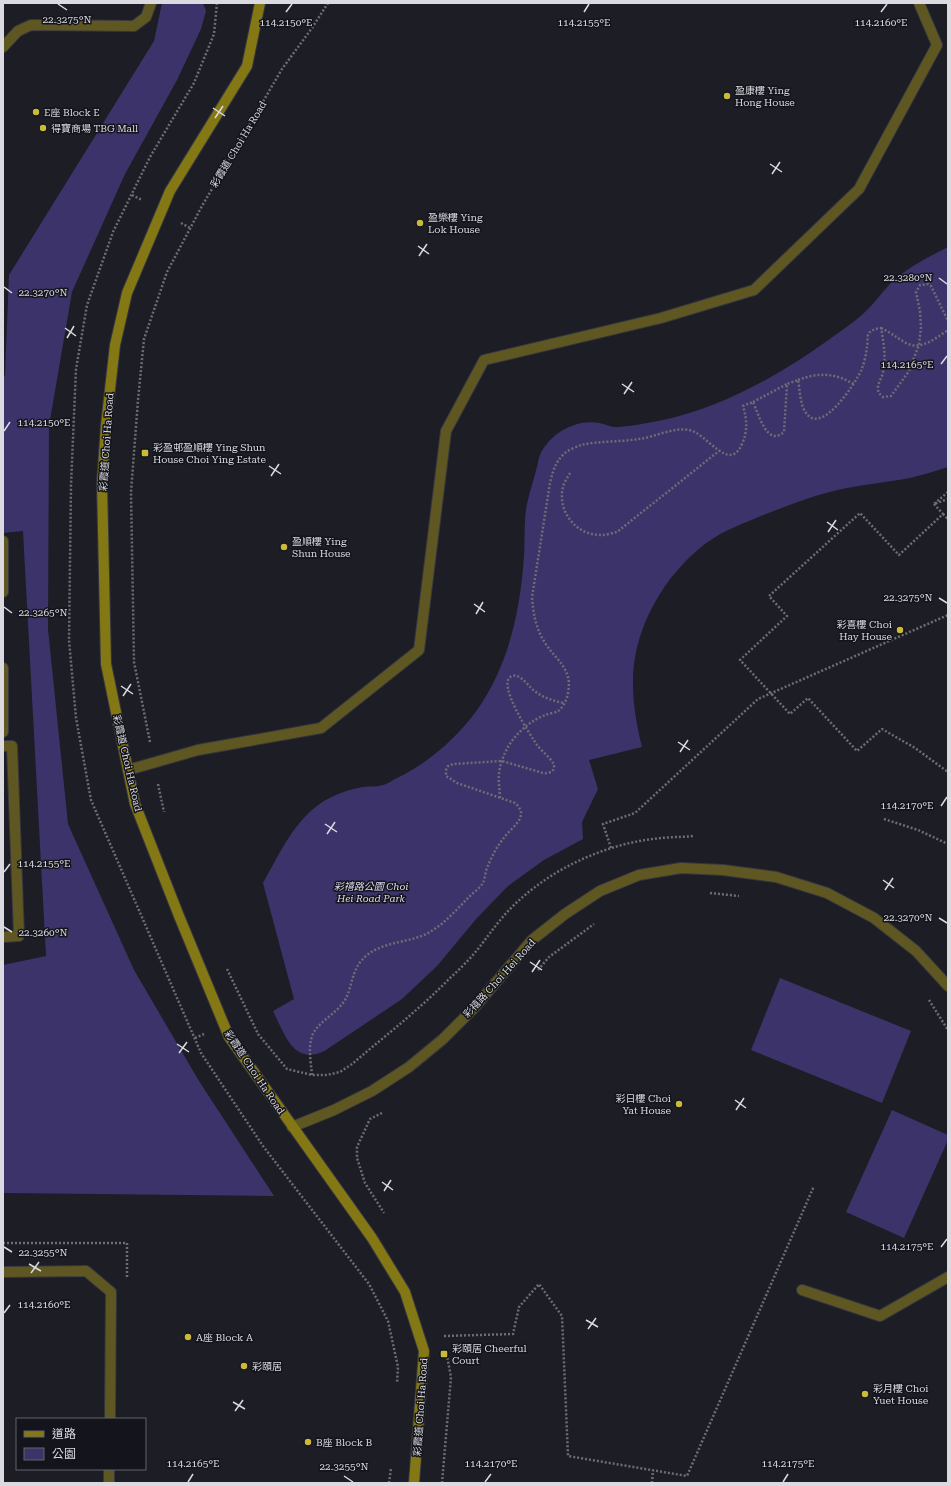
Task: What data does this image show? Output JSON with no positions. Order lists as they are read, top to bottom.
{
  "streets": {
    "street": ["彩霞道 Choi Ha Road", "彩禧路 Choi Hei Road"]
  },
  "crossings": [
    ["彩霞道 Choi Ha Road", "彩禧路 Choi Hei Road"]
  ],
  "parks": ["彩禧路公園 Choi Hei Road Park"],
  "places": {
    "other": [
      "盈康樓 Ying Hong House",
      "E座 Block E",
      "得寶商場 TBG Mall",
      "盈樂樓 Ying Lok House",
      "盈順樓 Ying Shun House",
      "彩喜樓 Choi Hay House",
      "彩日樓 Choi Yat House",
      "A座 Block A",
      "彩頤居",
      "彩月樓 Choi Yuet House",
      "B座 Block B"
    ],
    "transit": ["彩盈邨盈順樓 Ying Shun House Choi Ying Estate", "彩頤居 Cheerful Court"]
  },
  "legend": ["道路", "公園"],
  "coordinates": [
    "22.3275°N",
    "114.2150°E",
    "114.2155°E",
    "114.2160°E",
    "22.3280°N",
    "22.3270°N",
    "114.2165°E",
    "22.3265°N",
    "114.2170°E",
    "22.3260°N",
    "114.2175°E",
    "22.3255°N"
  ]
}
